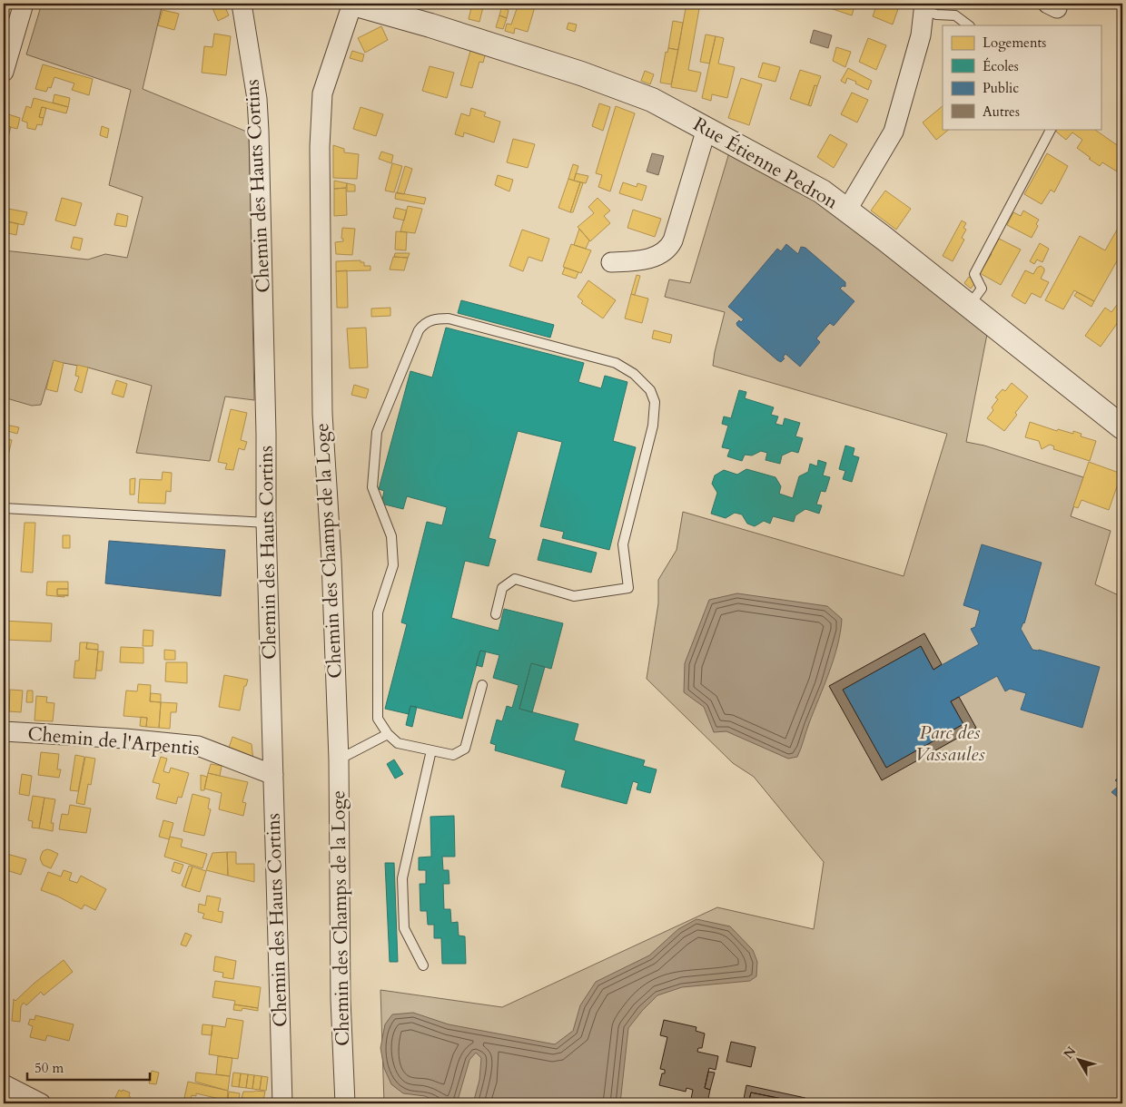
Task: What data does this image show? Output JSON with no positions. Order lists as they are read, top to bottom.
{
  "streets": {
    "street": [
      "Rue Étienne Pedron",
      "Chemin des Hauts Cortins",
      "Chemin des Champs de la Loge",
      "Chemin de l'Arpentis"
    ]
  },
  "crossings": [
    ["Rue Étienne Pedron", "Chemin des Champs de la Loge"],
    ["Chemin des Hauts Cortins", "Chemin de l'Arpentis"]
  ],
  "parks": ["Parc des Vassaules"],
  "legend": [
    "Logements",
    "Écoles",
    "Public",
    "Autres"
  ],
  "scale_bar": "50 m",
  "north": "top left"
}
